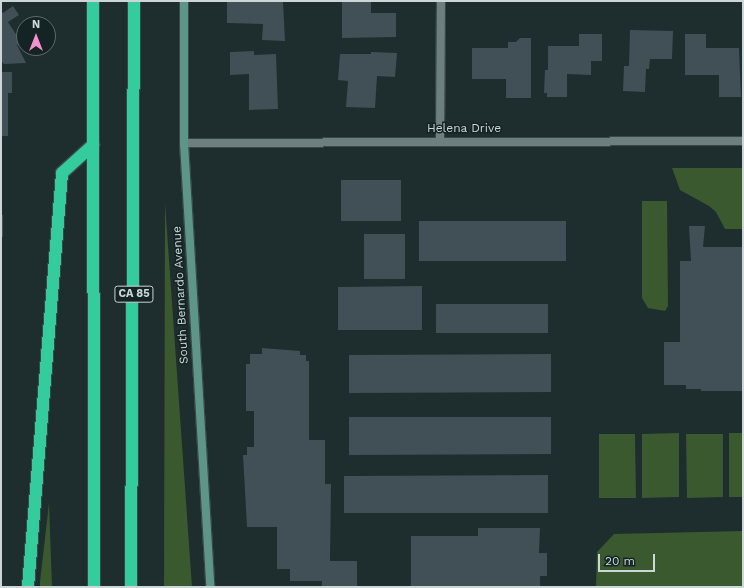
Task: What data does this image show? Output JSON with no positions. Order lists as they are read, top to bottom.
{
  "streets": {
    "highway": ["CA 85"],
    "street": ["Helena Drive", "South Bernardo Avenue"]
  },
  "crossings": [
    ["Helena Drive", "South Bernardo Avenue"]
  ],
  "scale_bar": "20 m",
  "north": "top"
}
